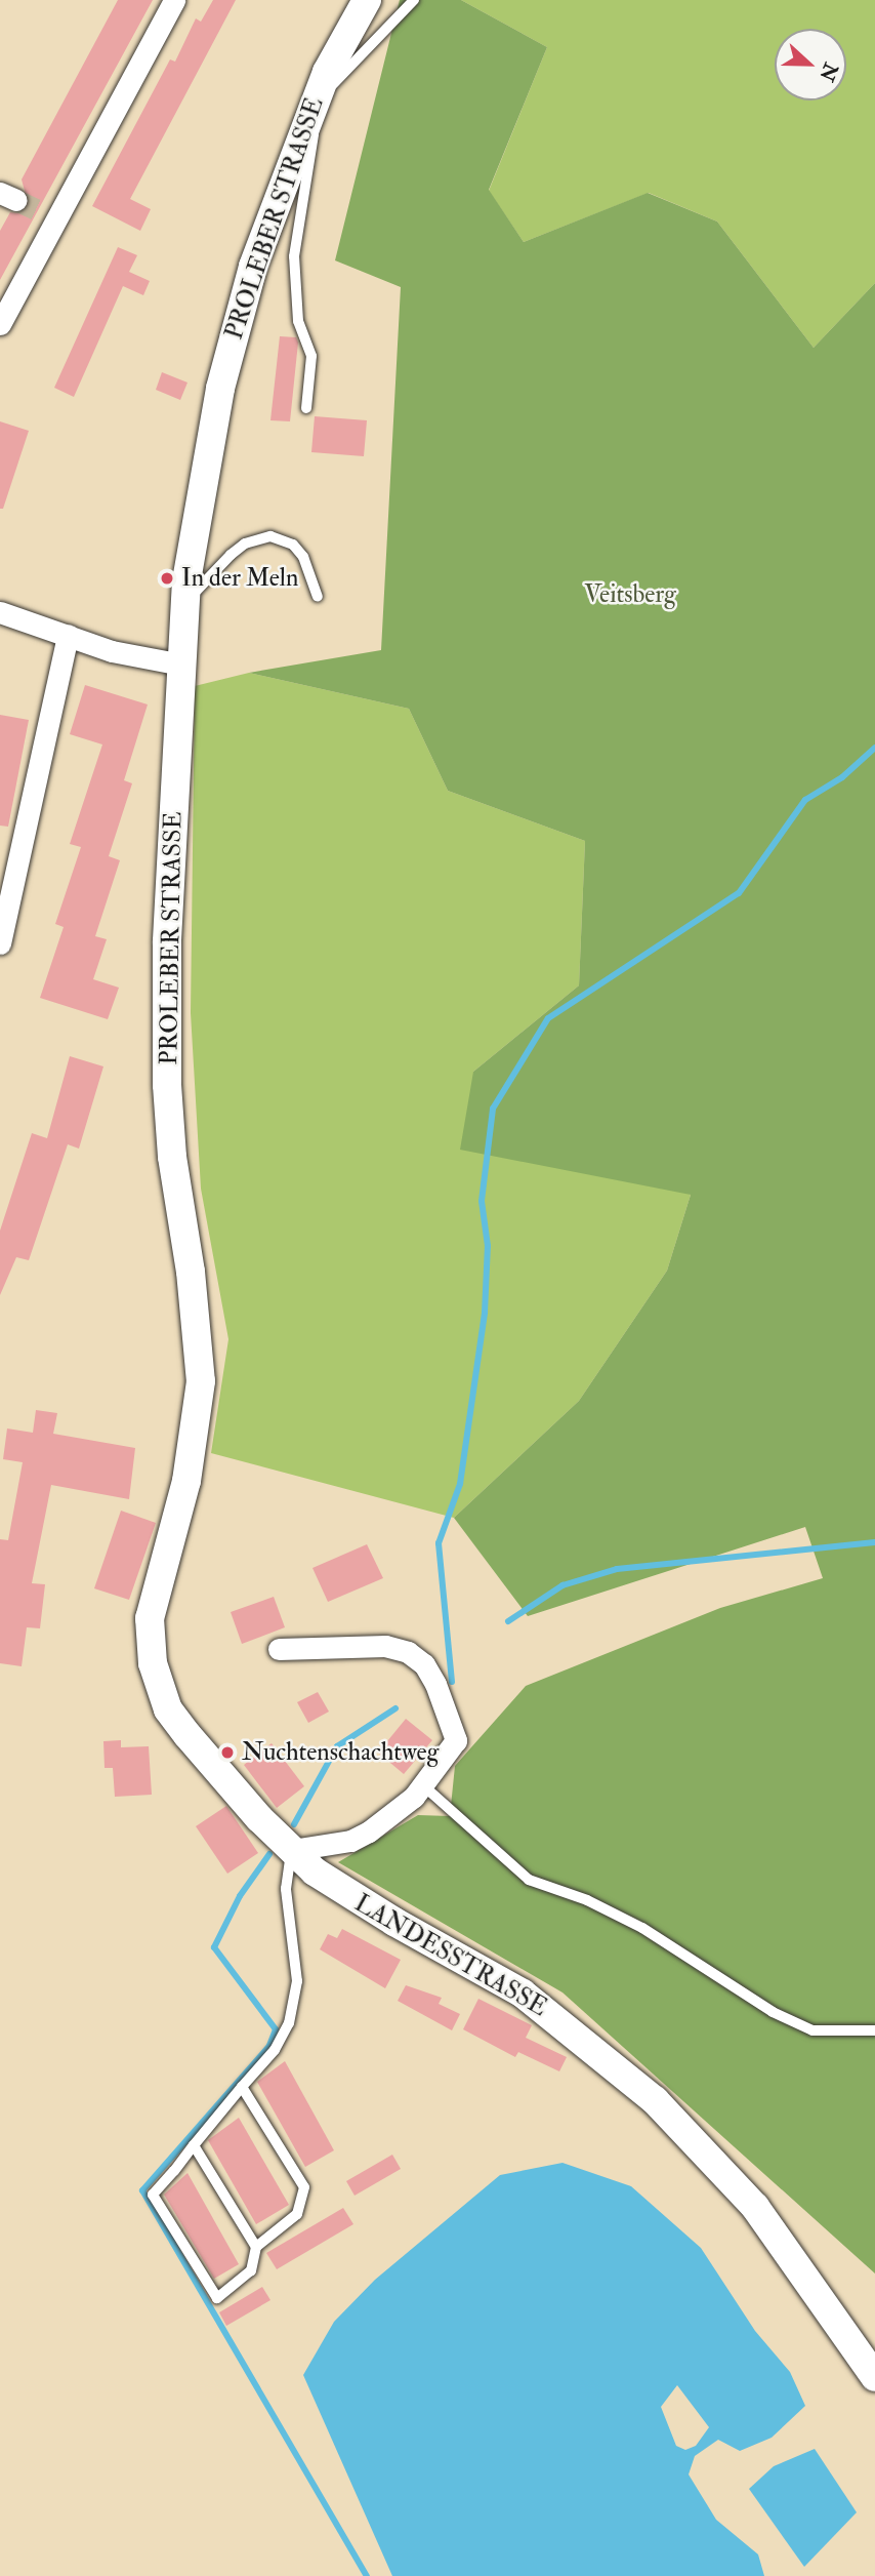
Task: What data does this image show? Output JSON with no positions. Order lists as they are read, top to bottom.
{
  "streets": {
    "main road": ["PROLEBER STRASSE", "LANDESSTRASSE"]
  },
  "crossings": [
    ["PROLEBER STRASSE", "LANDESSTRASSE"]
  ],
  "parks": ["Veitsberg"],
  "places": ["In der Meln", "Nuchtenschachtweg"],
  "north": "right"
}
